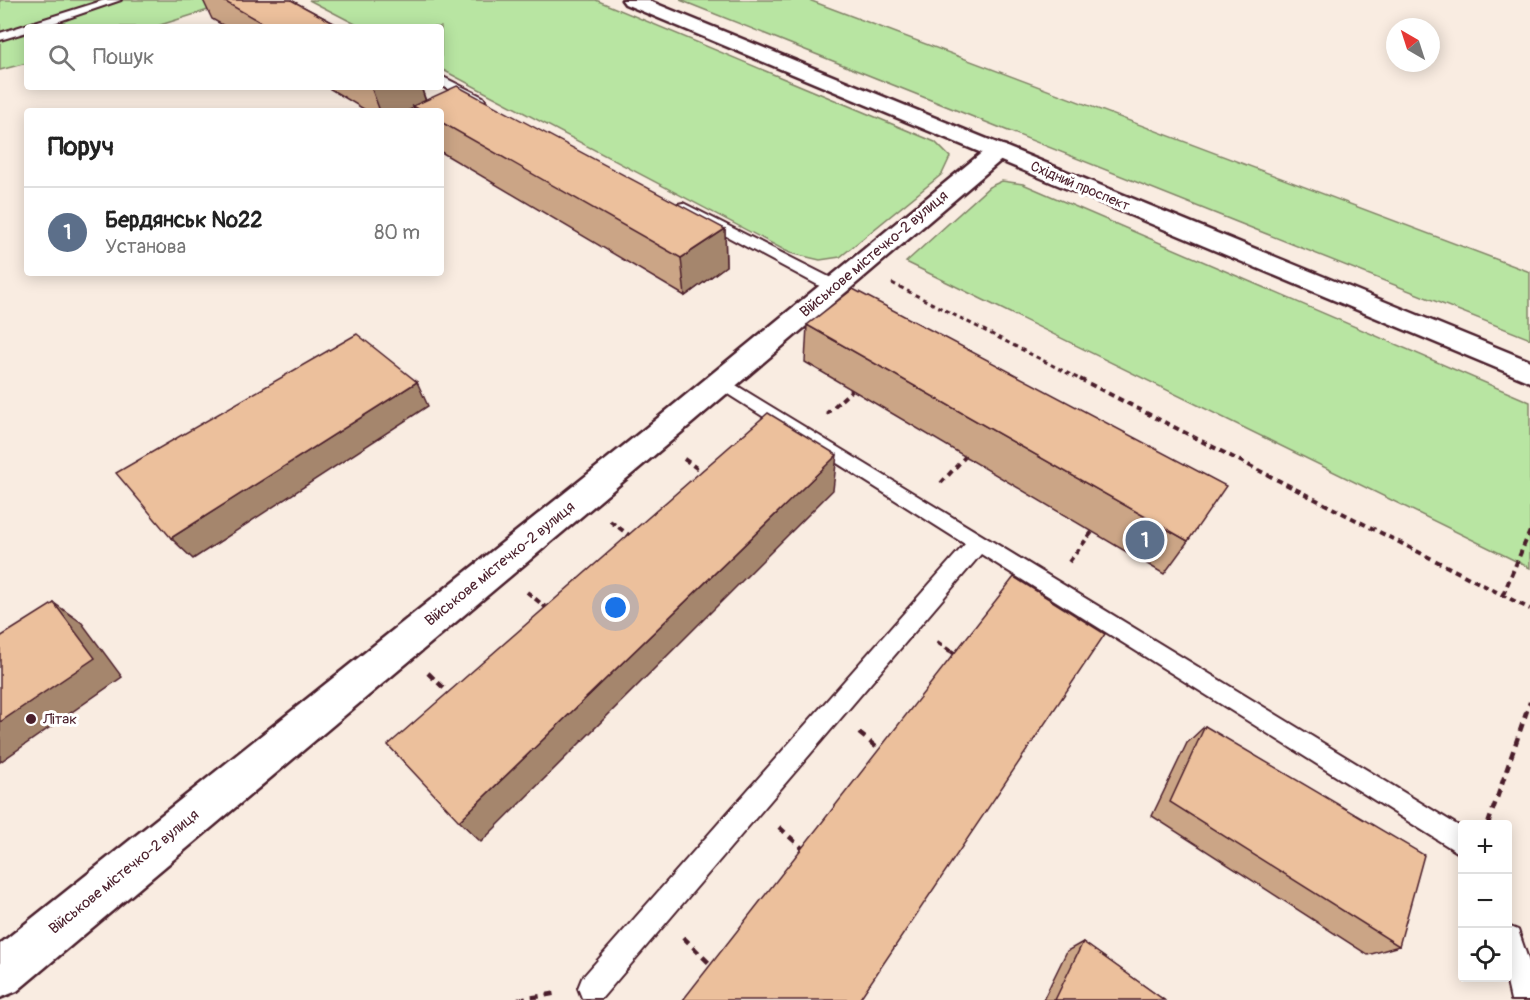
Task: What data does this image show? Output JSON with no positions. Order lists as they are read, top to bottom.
{
  "streets": {
    "main road": ["Східний проспект", "Військове містечко-2 вулиця"]
  },
  "crossings": [
    ["Східний проспект", "Військове містечко-2 вулиця"]
  ],
  "places": ["Літак"],
  "north": "top left",
  "page": {
    "search": "Пошук",
    "heading": "Поруч",
    "list": [
      {
        "mark": "1",
        "name": "Бердянськ №22",
        "note": "Установа",
        "value": "80 m"
      }
    ],
    "pins": "1",
    "map_buttons": ["+", "−"]
  }
}
